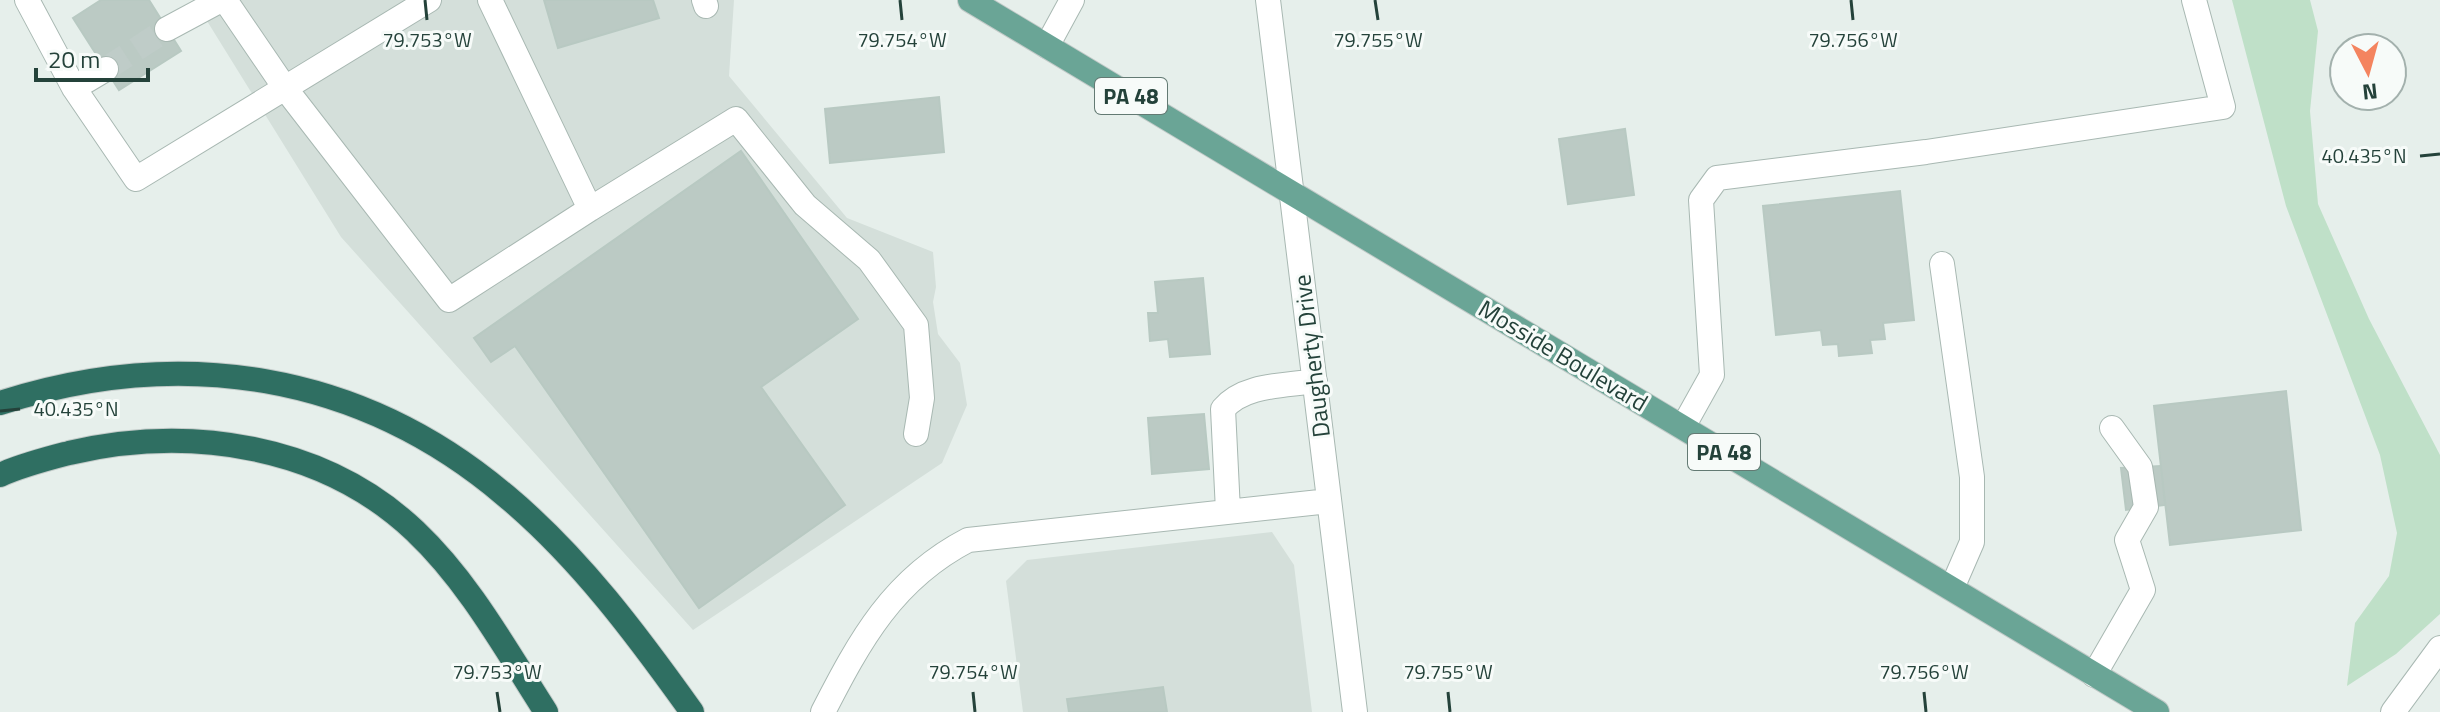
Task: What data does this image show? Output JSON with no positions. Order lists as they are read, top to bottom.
{
  "streets": {
    "main road": ["PA 48", "Mosside Boulevard"],
    "street": ["Daugherty Drive"]
  },
  "crossings": [
    ["Daugherty Drive", "Mosside Boulevard"]
  ],
  "scale_bar": "20 m",
  "north": "bottom",
  "coordinates": [
    "79.753°W",
    "79.754°W",
    "79.755°W",
    "79.756°W",
    "40.435°N"
  ]
}
